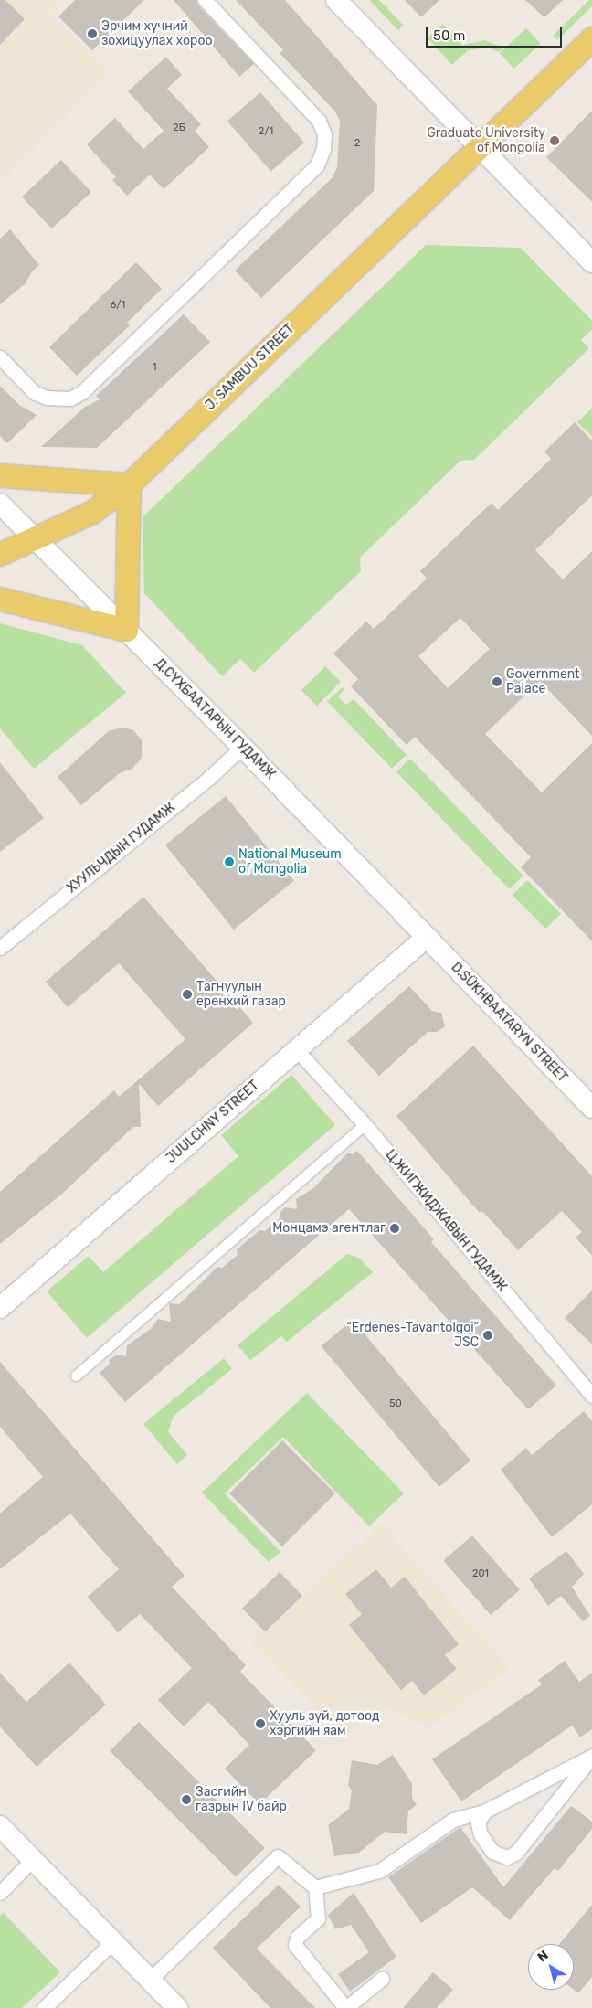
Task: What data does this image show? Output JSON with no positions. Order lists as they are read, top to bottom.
{
  "streets": {
    "main road": [
      "J. SAMBUU STREET",
      "Д.СҮХБААТАРЫН ГУДАМЖ",
      "D.SÜKHBAATARYN STREET",
      "JUULCHNY STREET"
    ],
    "street": ["ХУУЛЬЧДЫН ГУДАМЖ", "Ц.ЖИГЖИДЖАВЫН ГУДАМЖ"]
  },
  "crossings": [
    ["J. SAMBUU STREET", "Д.СҮХБААТАРЫН ГУДАМЖ"],
    ["Д.СҮХБААТАРЫН ГУДАМЖ", "ХУУЛЬЧДЫН ГУДАМЖ"],
    ["Д.СҮХБААТАРЫН ГУДАМЖ", "D.SÜKHBAATARYN STREET"],
    ["Д.СҮХБААТАРЫН ГУДАМЖ", "JUULCHNY STREET"],
    ["D.SÜKHBAATARYN STREET", "JUULCHNY STREET"],
    ["JUULCHNY STREET", "Ц.ЖИГЖИДЖАВЫН ГУДАМЖ"]
  ],
  "places": [
    "Эрчим хүчний зохицуулах хороо",
    "Graduate University of Mongolia",
    "Government Palace",
    "National Museum of Mongolia",
    "Тагнуулын ерөнхий газар",
    "Монцамэ агентлаг",
    "“Erdenes-Tavantolgoi” JSC",
    "Хууль зүй, дотоод хэргийн яам",
    "Засгийн газрын IV байр"
  ],
  "house_numbers": [
    "2Б",
    "2/1",
    "2",
    "6/1",
    "1",
    "50",
    "201"
  ],
  "scale_bar": "50 m",
  "north": "top left"
}
